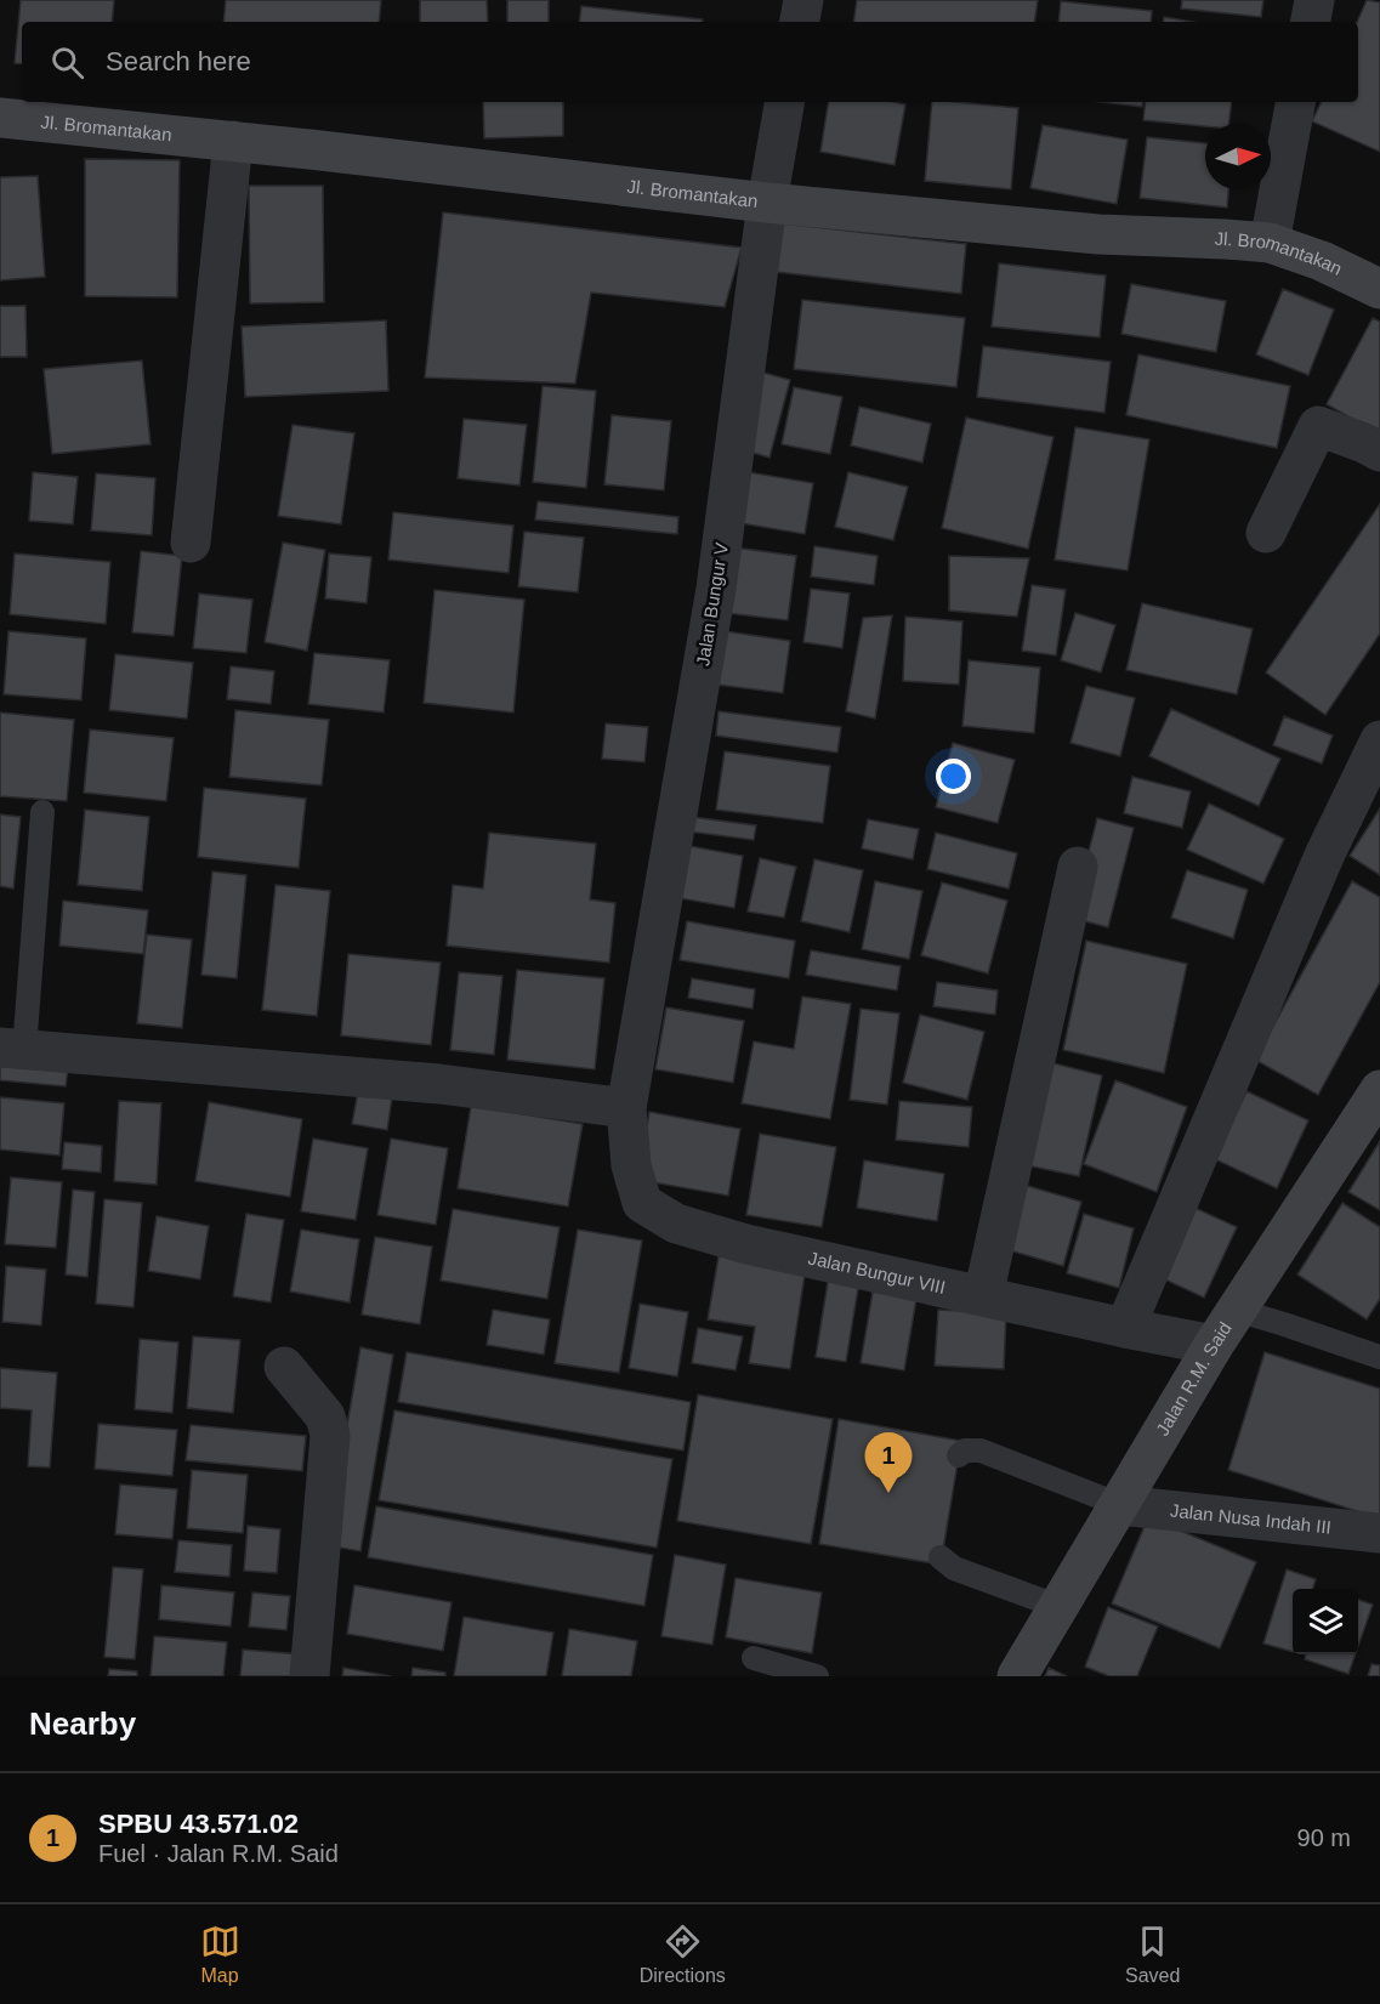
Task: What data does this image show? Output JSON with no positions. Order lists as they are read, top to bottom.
{
  "streets": {
    "street": [
      "Jl. Bromantakan",
      "Jalan Bungur V",
      "Jalan Bungur VIII",
      "Jalan R.M. Said",
      "Jalan Nusa Indah III"
    ]
  },
  "crossings": [
    ["Jl. Bromantakan", "Jalan Bungur V"],
    ["Jalan Bungur V", "Jalan Bungur VIII"],
    ["Jalan Bungur VIII", "Jalan R.M. Said"],
    ["Jalan R.M. Said", "Jalan Nusa Indah III"]
  ],
  "north": "right",
  "page": {
    "search": "Search here",
    "pins": "1",
    "heading": "Nearby",
    "list": [
      {
        "mark": "1",
        "name": "SPBU 43.571.02",
        "note": "Fuel · Jalan R.M. Said",
        "value": "90 m"
      }
    ],
    "nav": ["Map", "Directions", "Saved"]
  }
}
